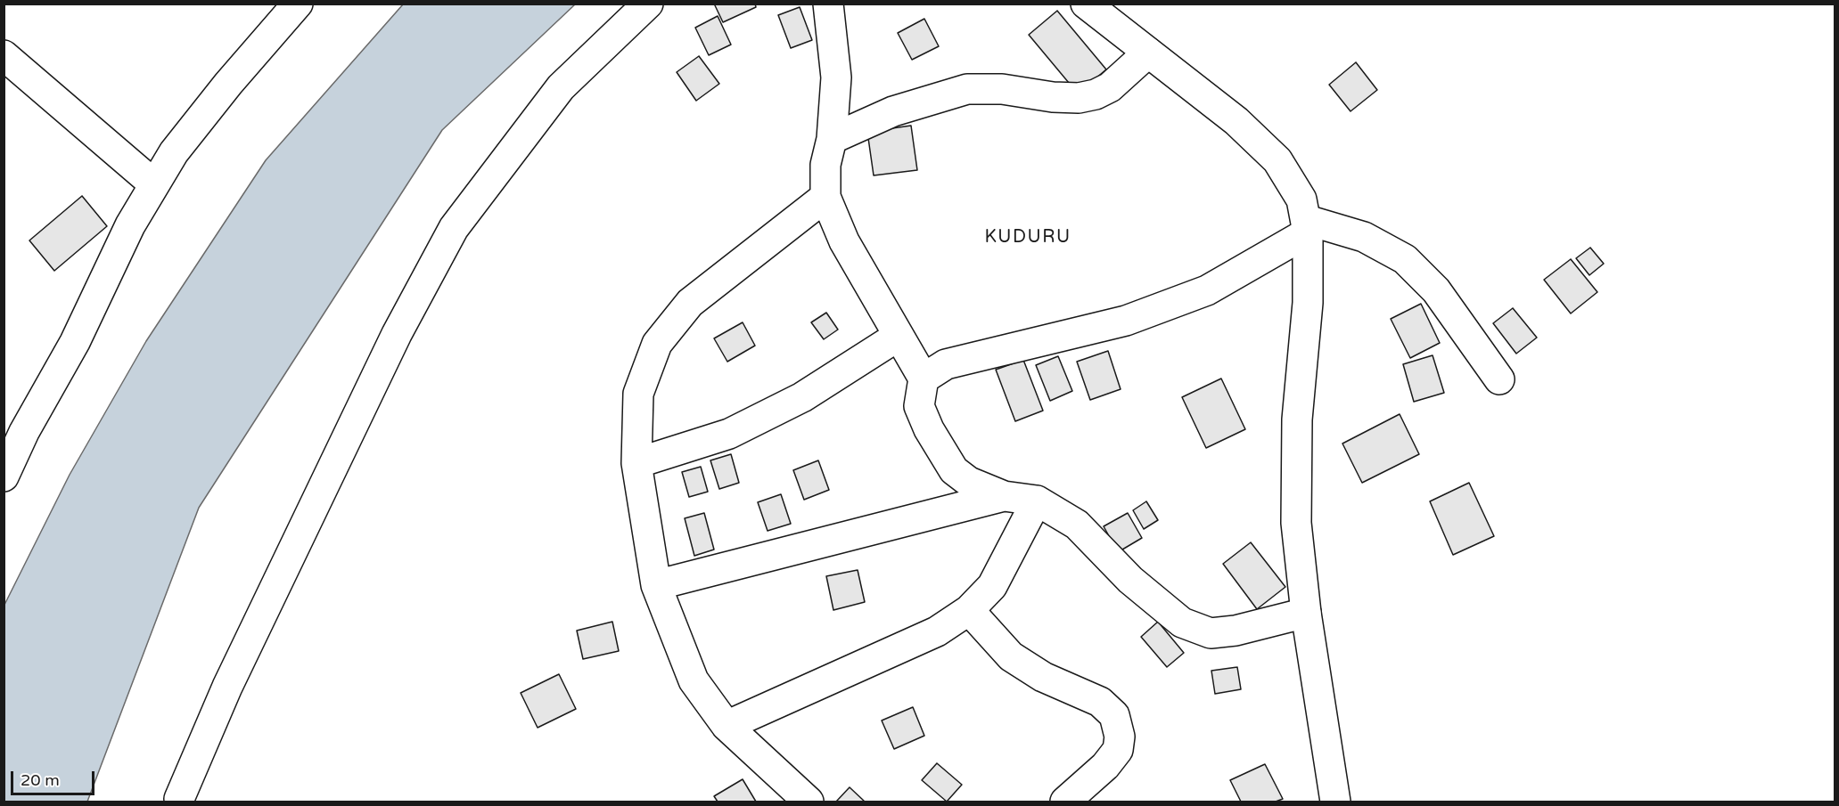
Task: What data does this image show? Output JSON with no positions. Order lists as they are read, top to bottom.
{
  "districts": ["KUDURU"],
  "scale_bar": "20 m"
}
